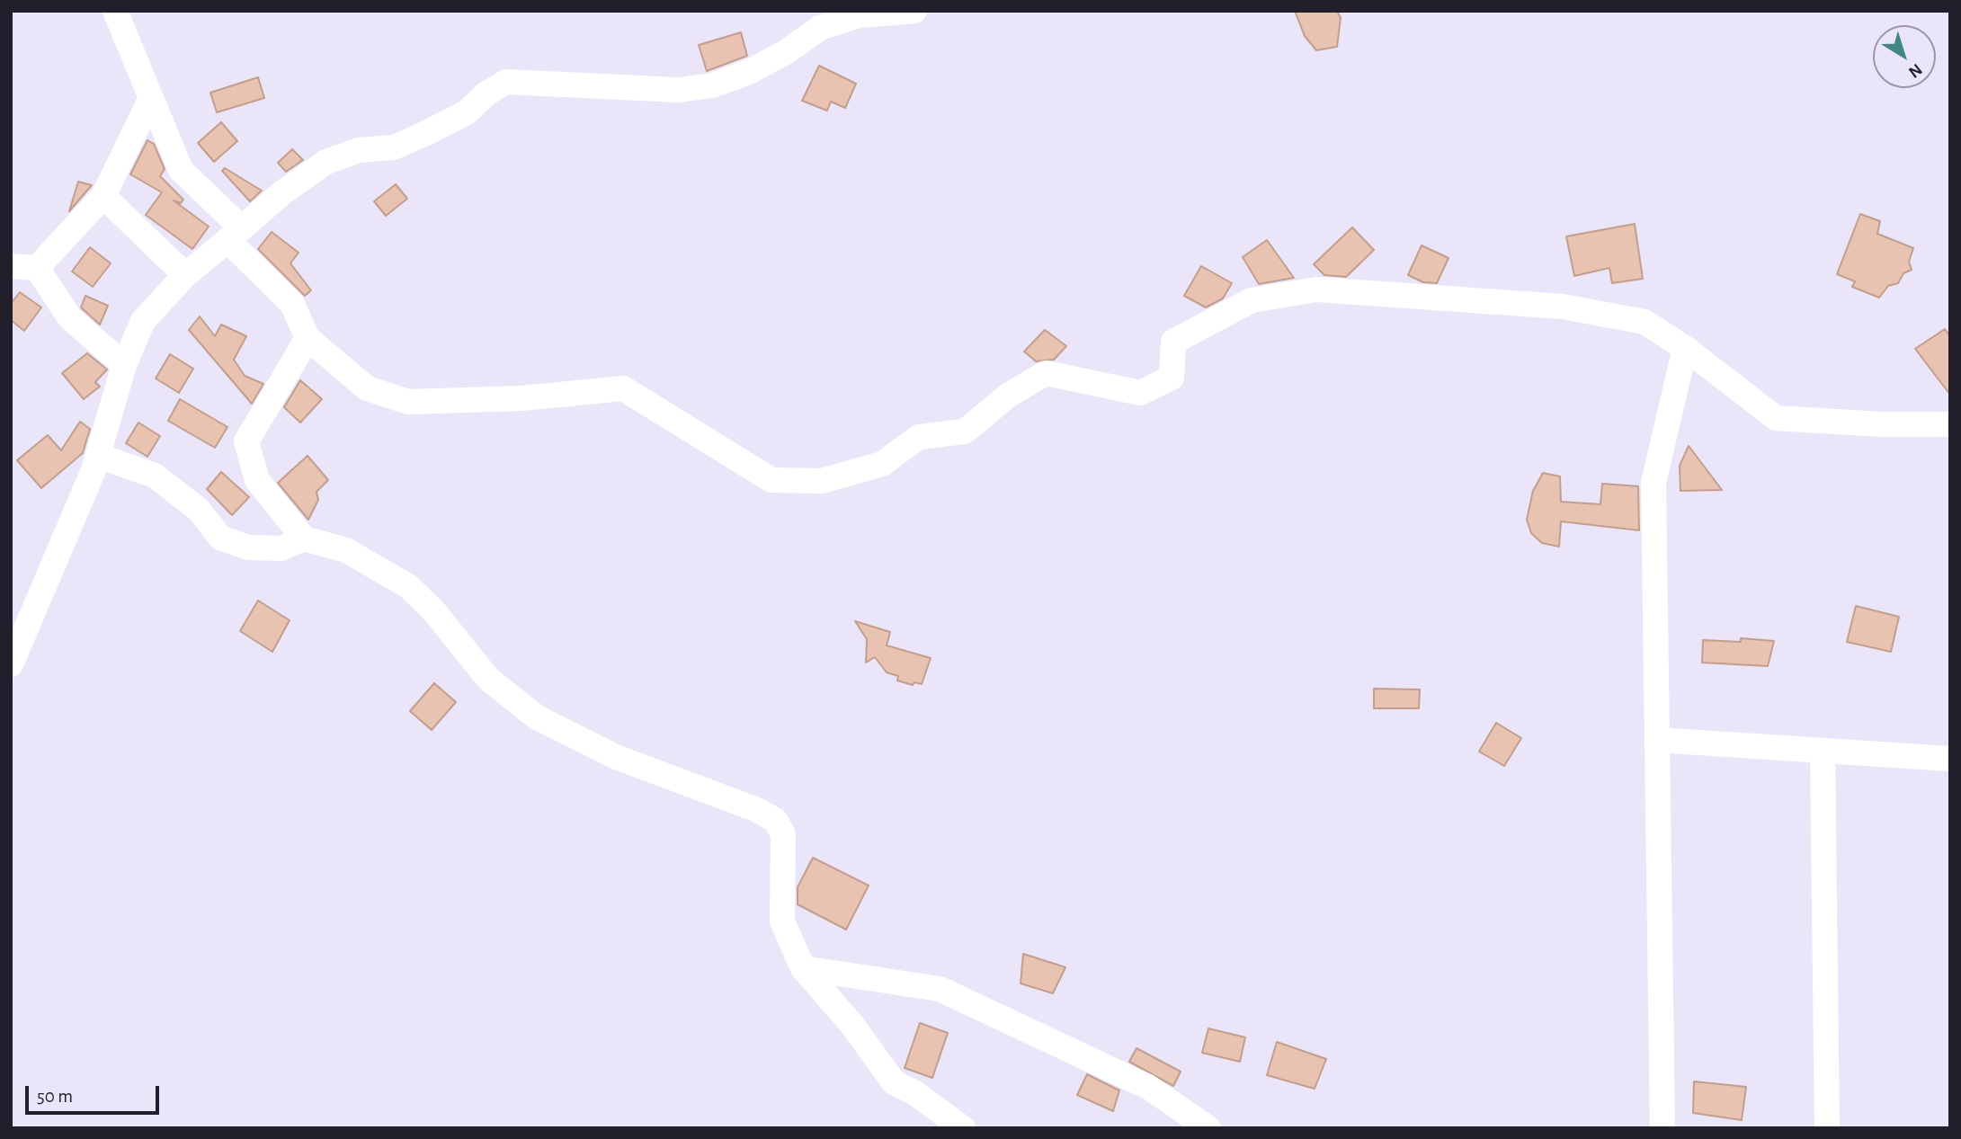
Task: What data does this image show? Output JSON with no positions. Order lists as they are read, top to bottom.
{
  "scale_bar": "50 m",
  "north": "bottom right"
}
